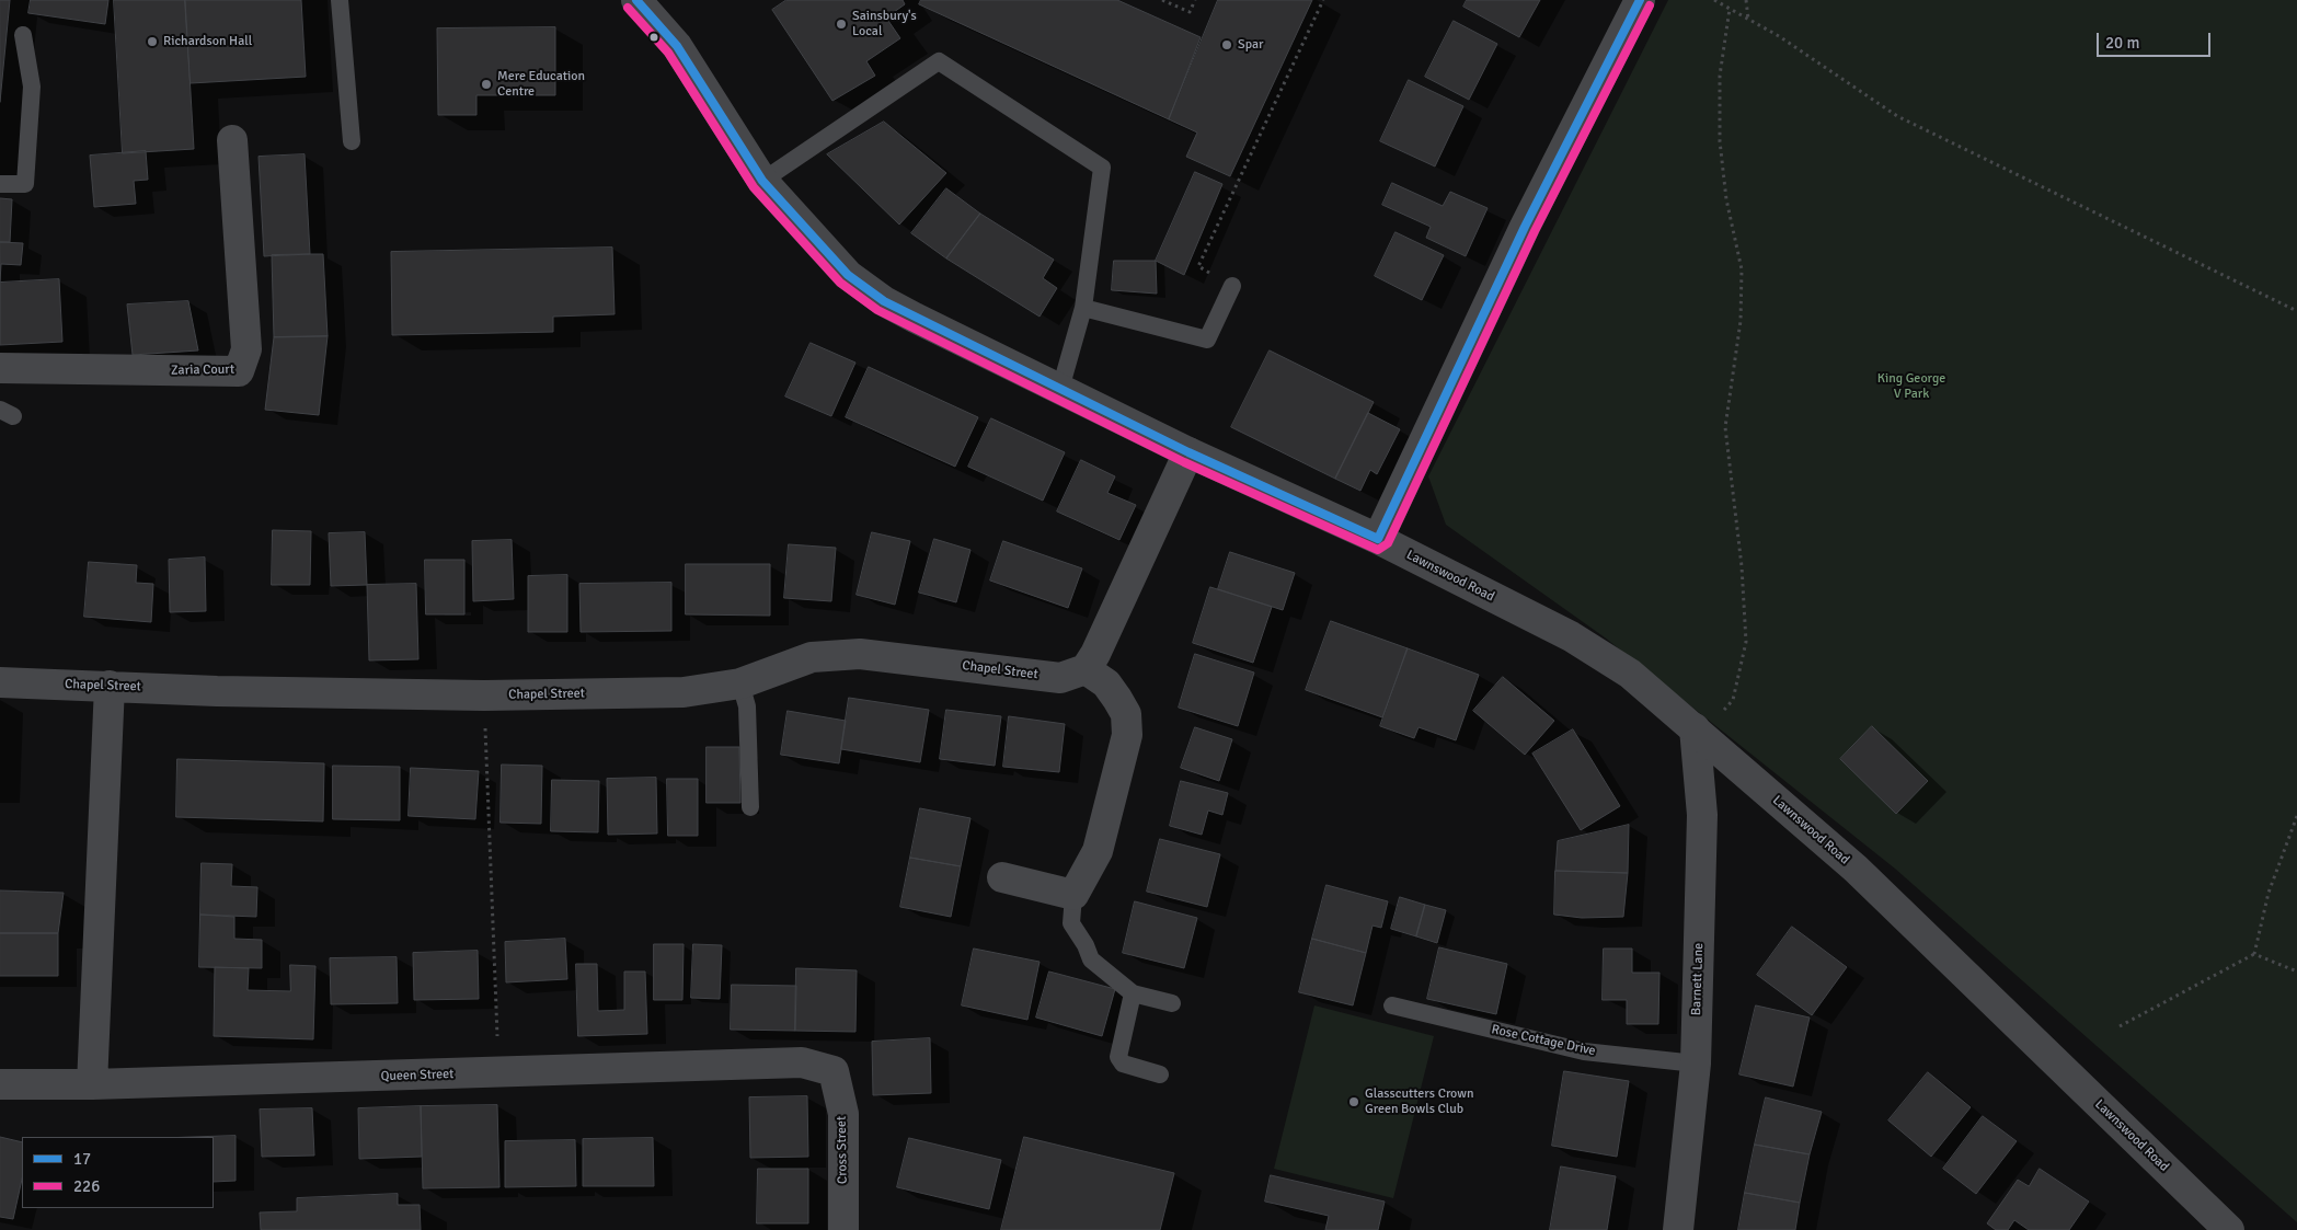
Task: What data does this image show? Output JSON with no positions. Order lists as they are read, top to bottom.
{
  "streets": {
    "street": [
      "Zaria Court",
      "Lawnswood Road",
      "Chapel Street",
      "Barnett Lane",
      "Queen Street",
      "Cross Street"
    ],
    "lane": ["Rose Cottage Drive"]
  },
  "crossings": [
    ["Lawnswood Road", "Barnett Lane"],
    ["Barnett Lane", "Rose Cottage Drive"],
    ["Queen Street", "Cross Street"]
  ],
  "parks": ["King George V Park"],
  "places": [
    "Sainsbury's Local",
    "Richardson Hall",
    "Spar",
    "Mere Education Centre",
    "Glasscutters Crown Green Bowls Club"
  ],
  "lines": ["transit line 17", "transit line 226"],
  "legend": ["17", "226"],
  "scale_bar": "20 m"
}
